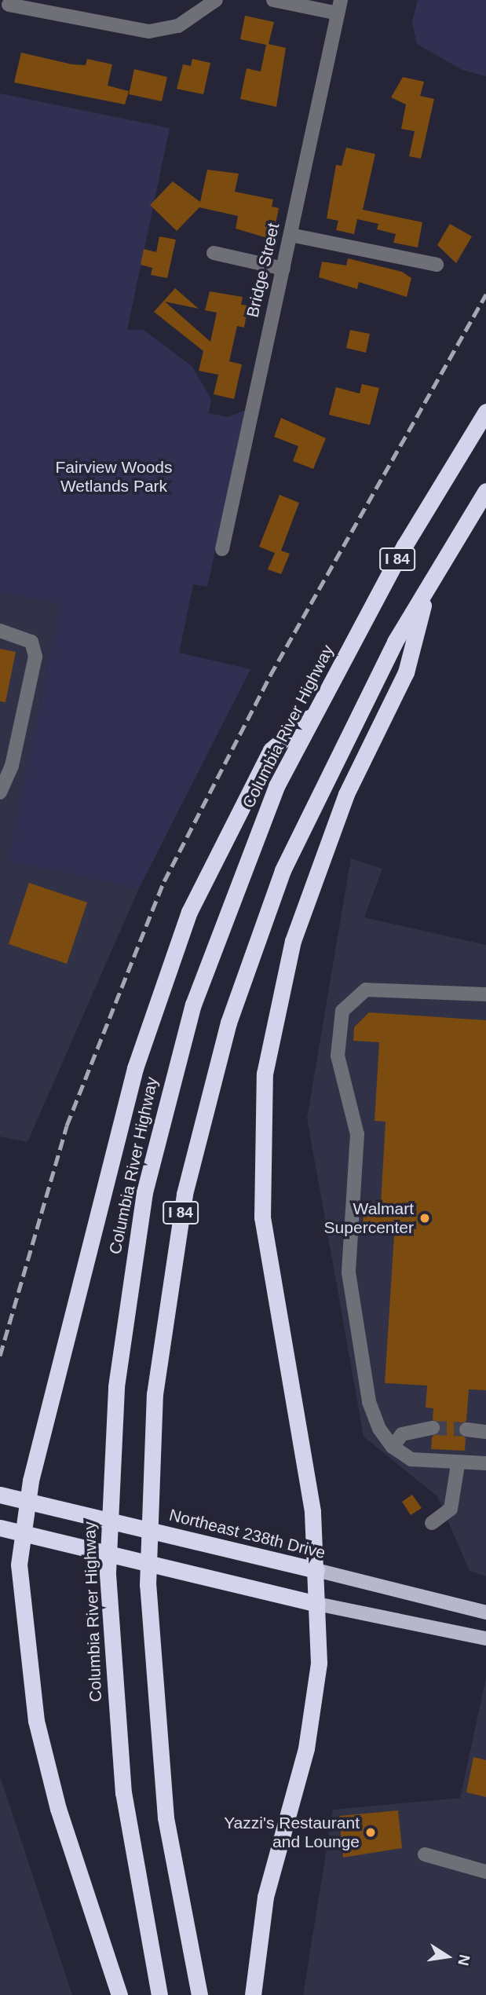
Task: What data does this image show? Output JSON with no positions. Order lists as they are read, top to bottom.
{
  "streets": {
    "highway": ["I 84", "Columbia River Highway", "Northeast 238th Drive"],
    "street": ["Bridge Street"]
  },
  "parks": ["Fairview Woods Wetlands Park"],
  "places": ["Walmart Supercenter", "Yazzi's Restaurant and Lounge"],
  "north": "right"
}
